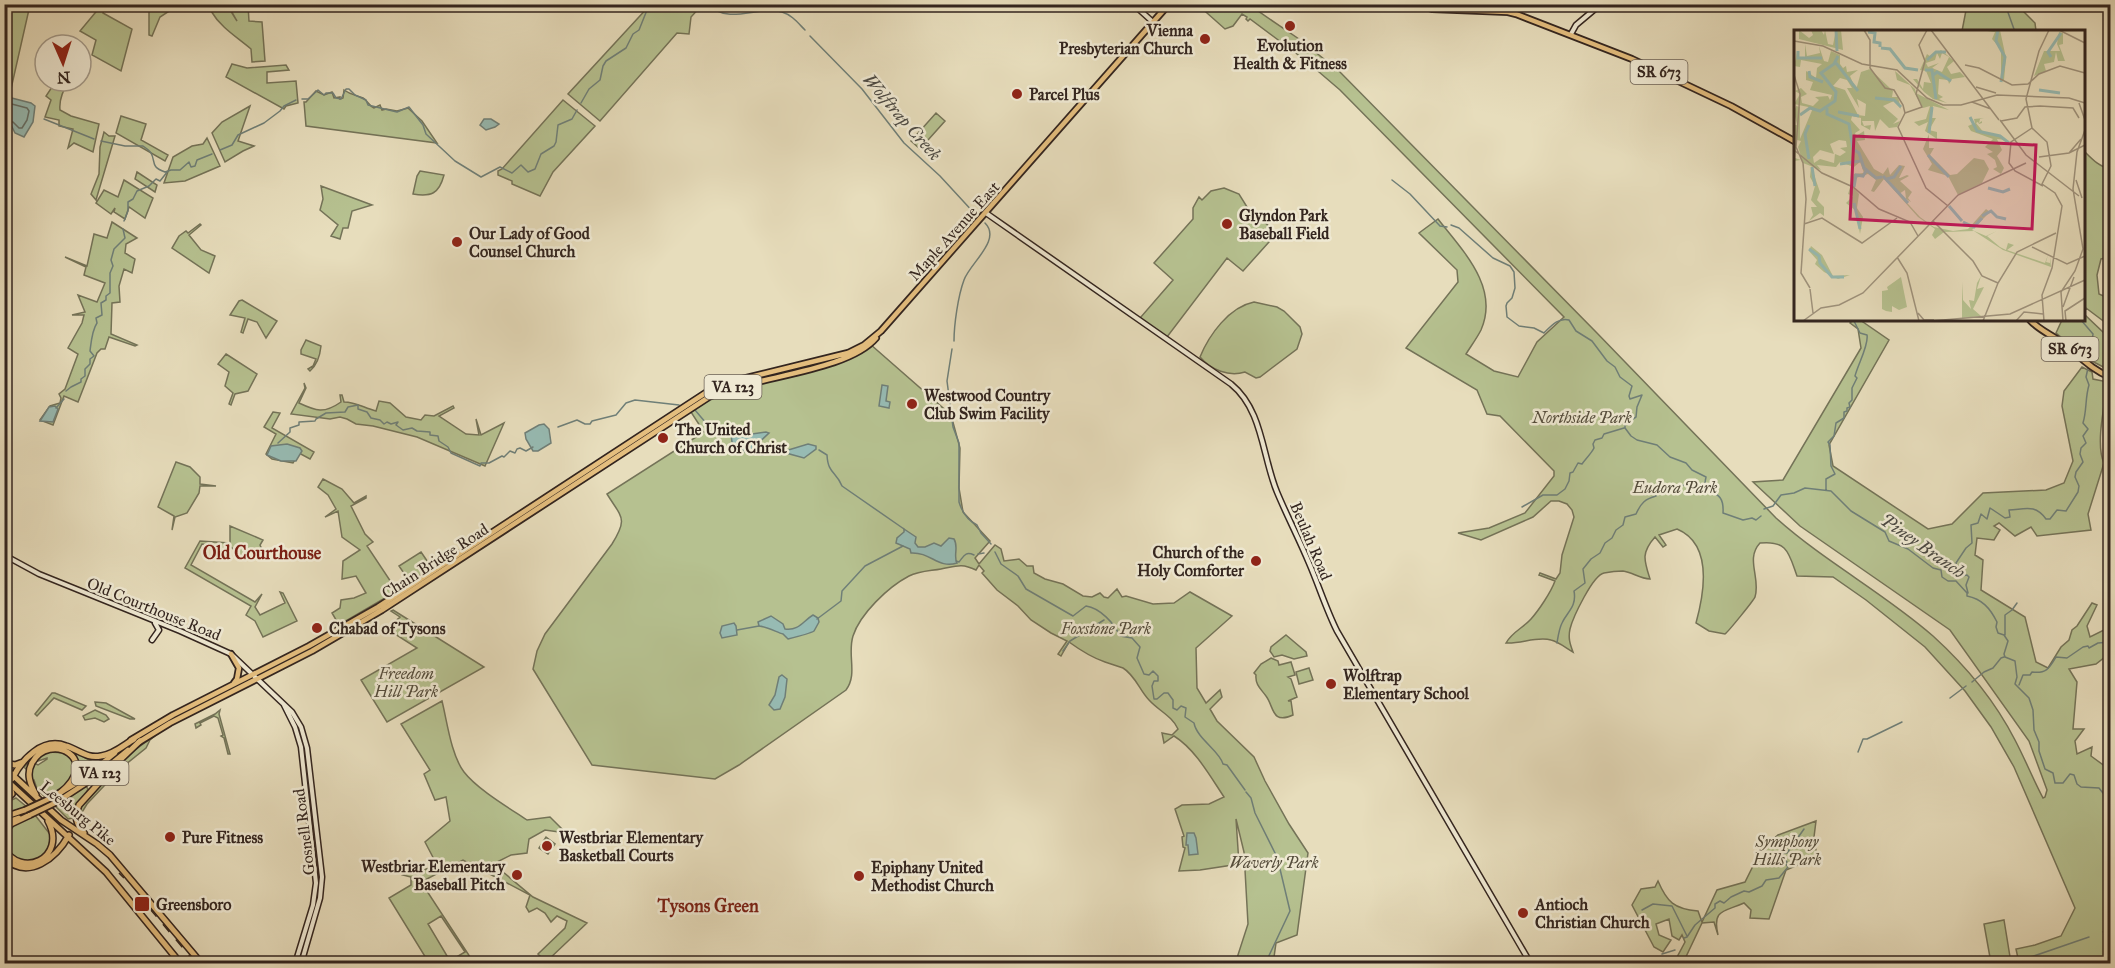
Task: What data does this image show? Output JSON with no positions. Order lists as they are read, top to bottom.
{
  "streets": {
    "highway": ["Leesburg Pike"],
    "main road": [
      "SR 673",
      "Maple Avenue East",
      "VA 123",
      "Beulah Road",
      "Chain Bridge Road",
      "Old Courthouse Road",
      "Gosnell Road"
    ]
  },
  "crossings": [
    ["Maple Avenue East", "Beulah Road"],
    ["Maple Avenue East", "Chain Bridge Road"],
    ["Chain Bridge Road", "Old Courthouse Road"],
    ["Old Courthouse Road", "Gosnell Road"]
  ],
  "districts": ["Old Courthouse", "Tysons Green"],
  "water": ["Wolftrap Creek", "Piney Branch"],
  "parks": [
    "Northside Park",
    "Eudora Park",
    "Foxstone Park",
    "Freedom Hill Park",
    "Symphony Hills Park",
    "Waverly Park"
  ],
  "places": {
    "other": [
      "Evolution Health & Fitness",
      "Vienna Presbyterian Church",
      "Parcel Plus",
      "Glyndon Park Baseball Field",
      "Our Lady of Good Counsel Church",
      "Westwood Country Club Swim Facility",
      "The United Church of Christ",
      "Church of the Holy Comforter",
      "Chabad of Tysons",
      "Wolftrap Elementary School",
      "Pure Fitness",
      "Westbriar Elementary Basketball Courts",
      "Westbriar Elementary Baseball Pitch",
      "Epiphany United Methodist Church",
      "Antioch Christian Church"
    ],
    "transit": ["Greensboro"]
  },
  "north": "bottom"
}
